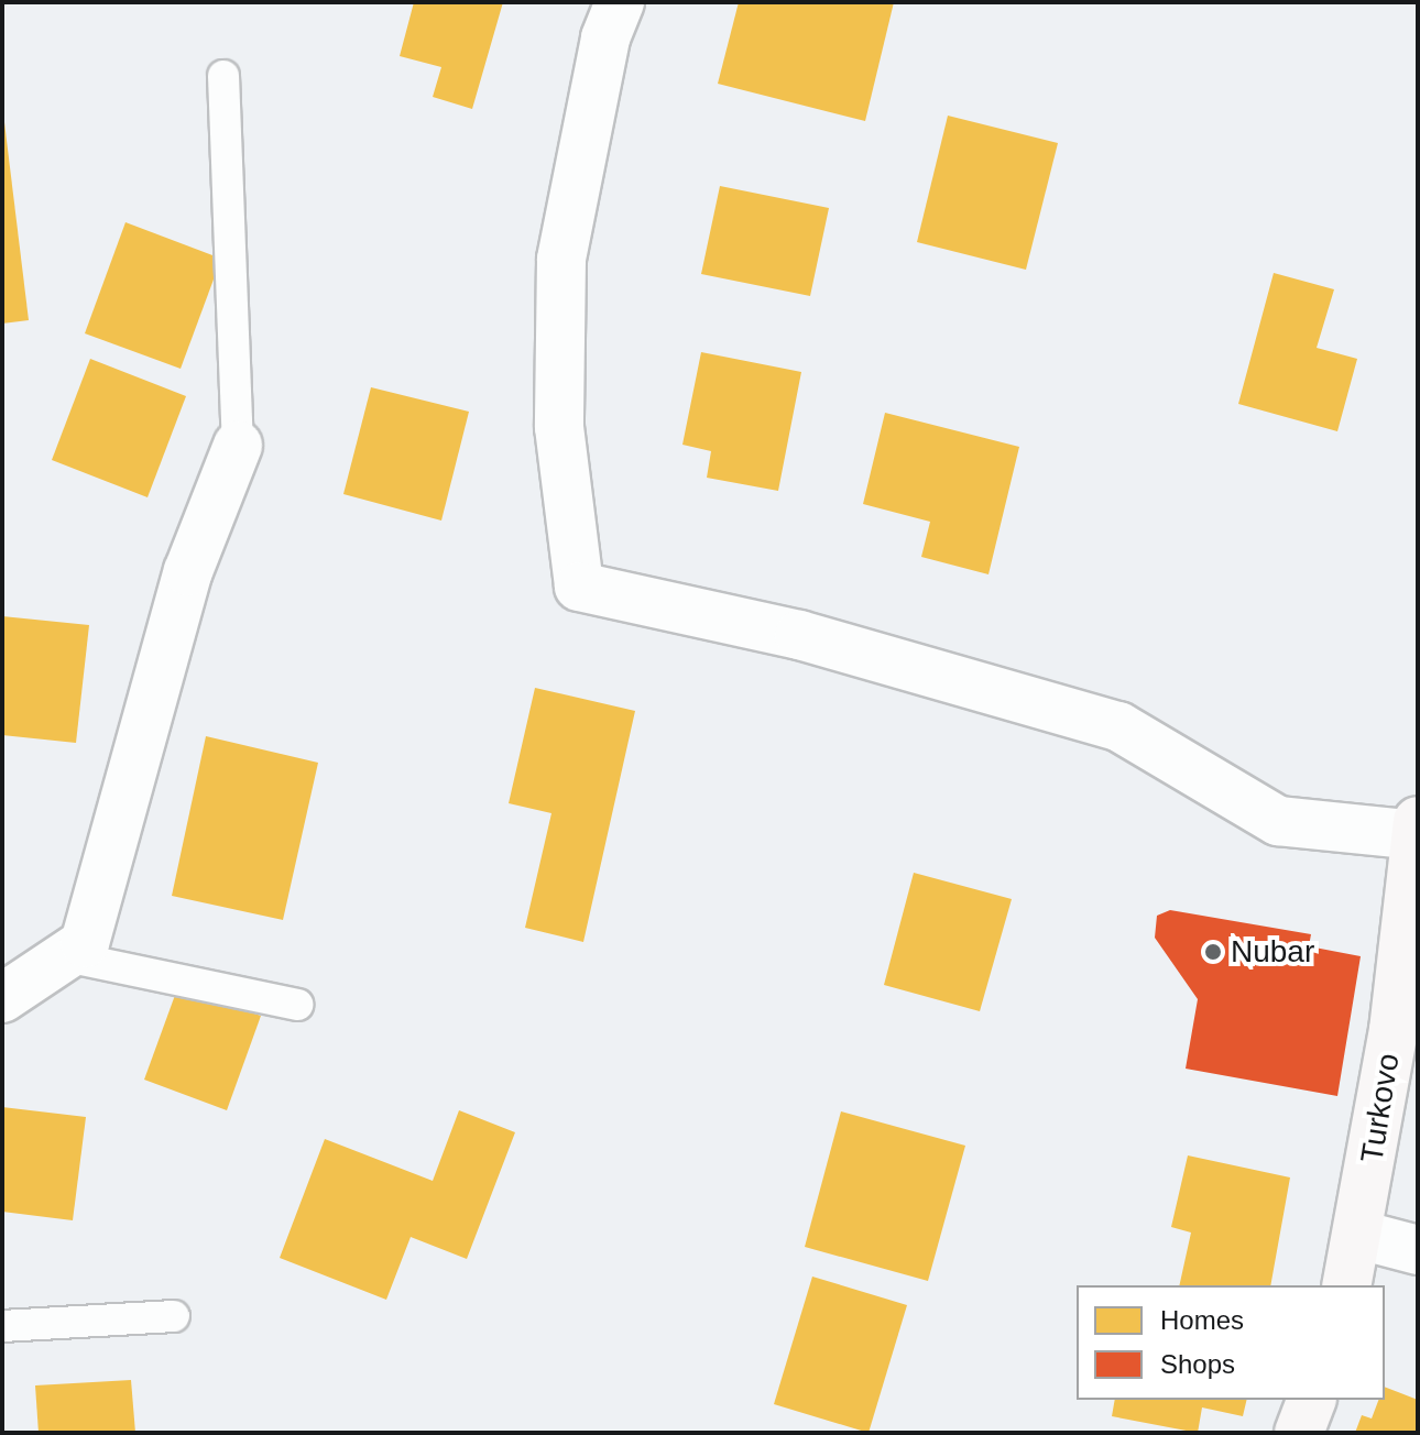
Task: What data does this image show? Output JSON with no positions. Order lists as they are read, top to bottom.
{
  "streets": {
    "main road": ["Turkovo"]
  },
  "places": ["Nubar"],
  "legend": ["Homes", "Shops"]
}
